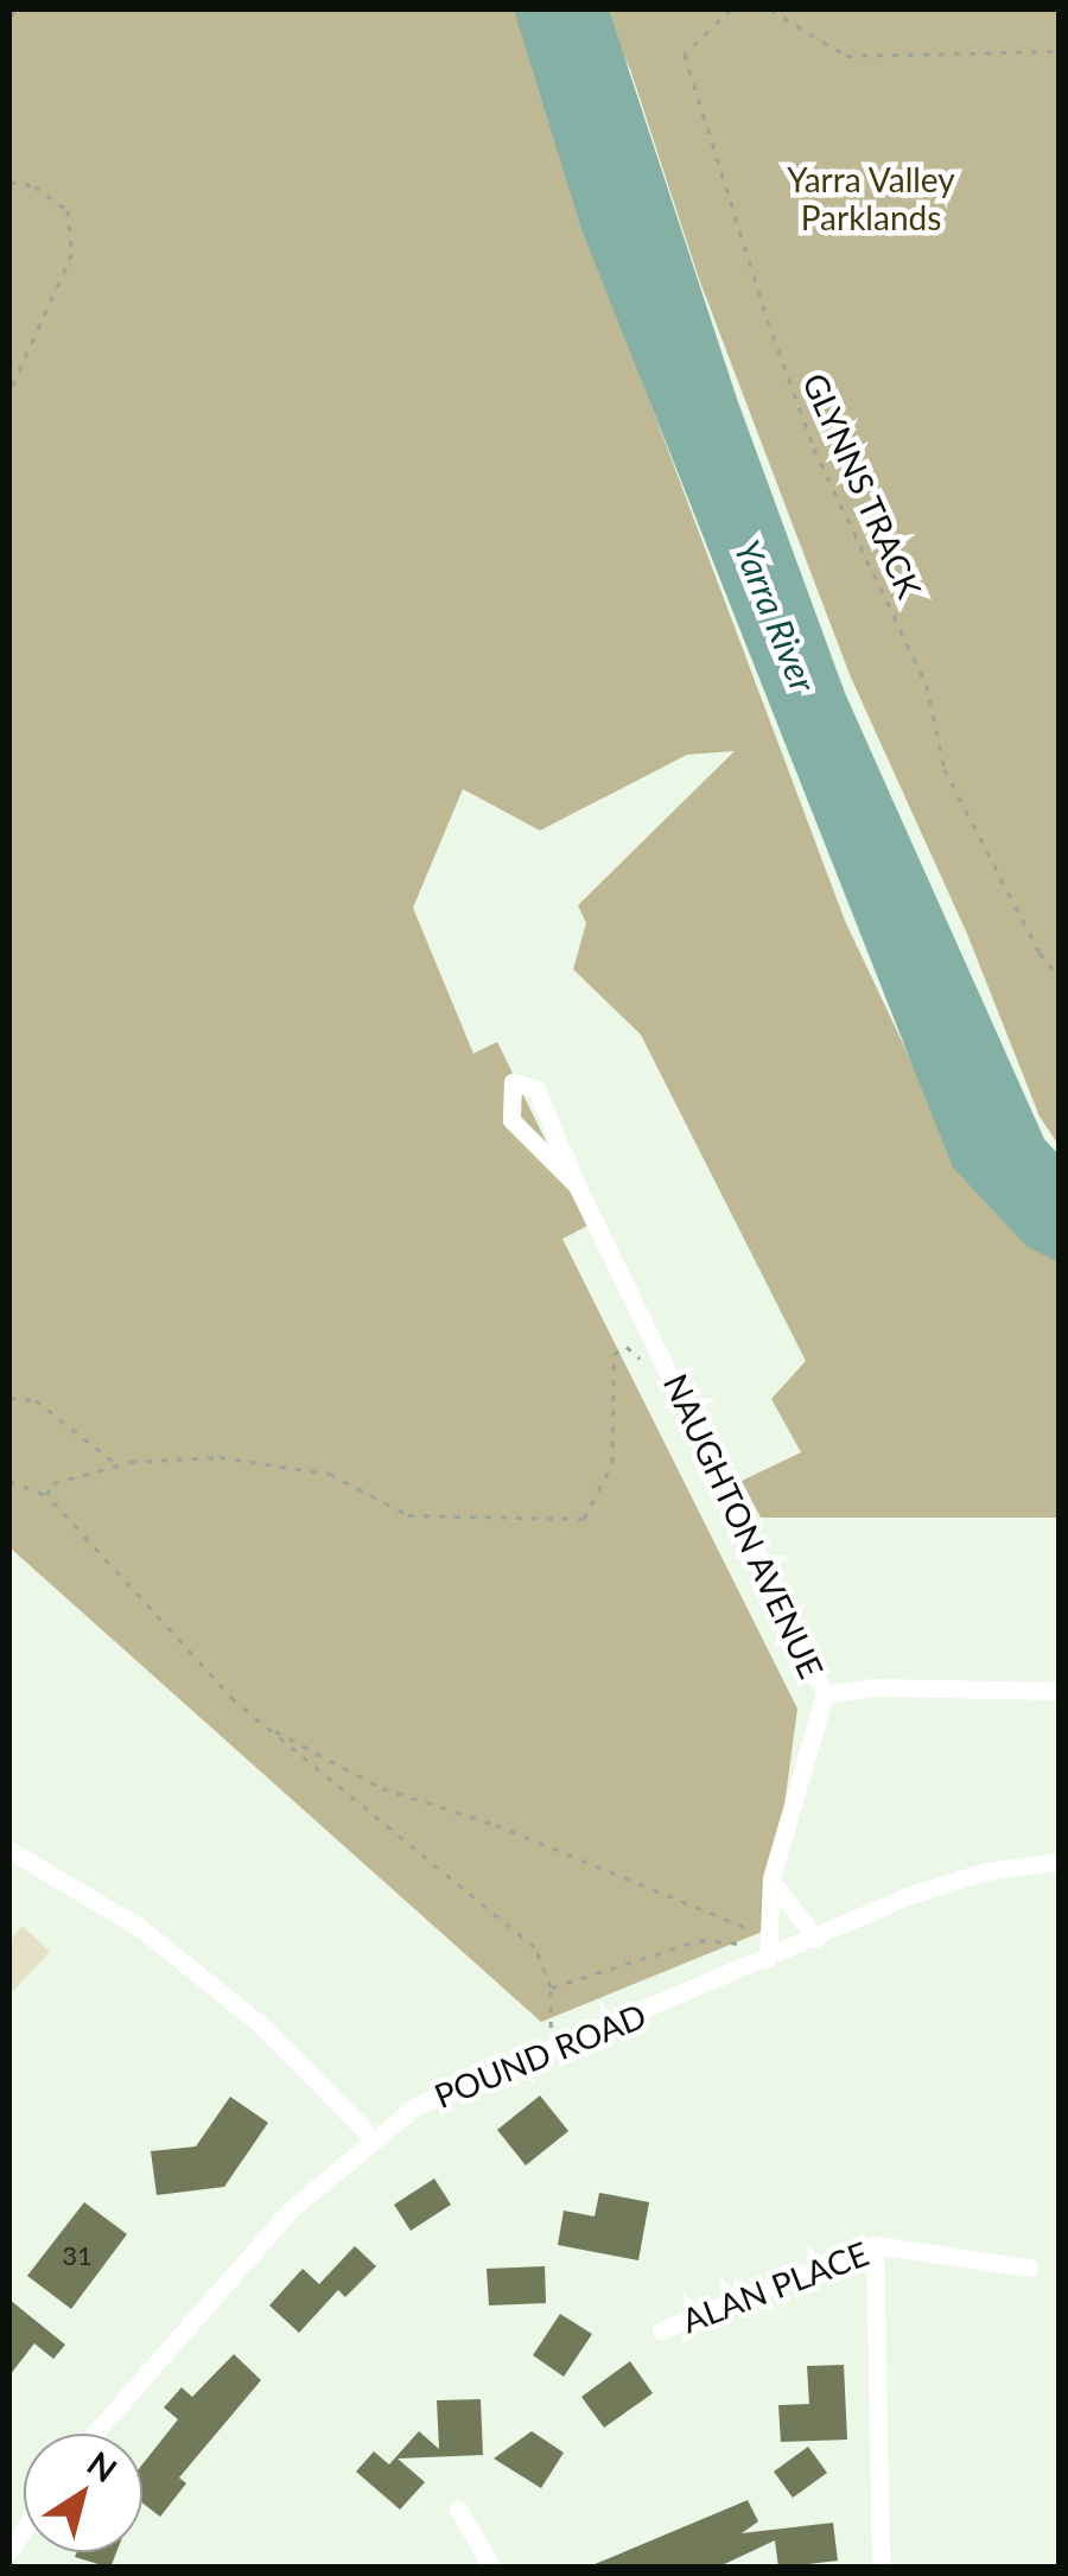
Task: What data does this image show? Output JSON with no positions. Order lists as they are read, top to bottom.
{
  "streets": {
    "street": ["NAUGHTON AVENUE", "POUND ROAD", "ALAN PLACE"],
    "path": ["GLYNNS TRACK"]
  },
  "crossings": [
    ["NAUGHTON AVENUE", "POUND ROAD"]
  ],
  "water": ["Yarra River"],
  "parks": ["Yarra Valley Parklands"],
  "house_numbers": ["31"],
  "north": "top right"
}
